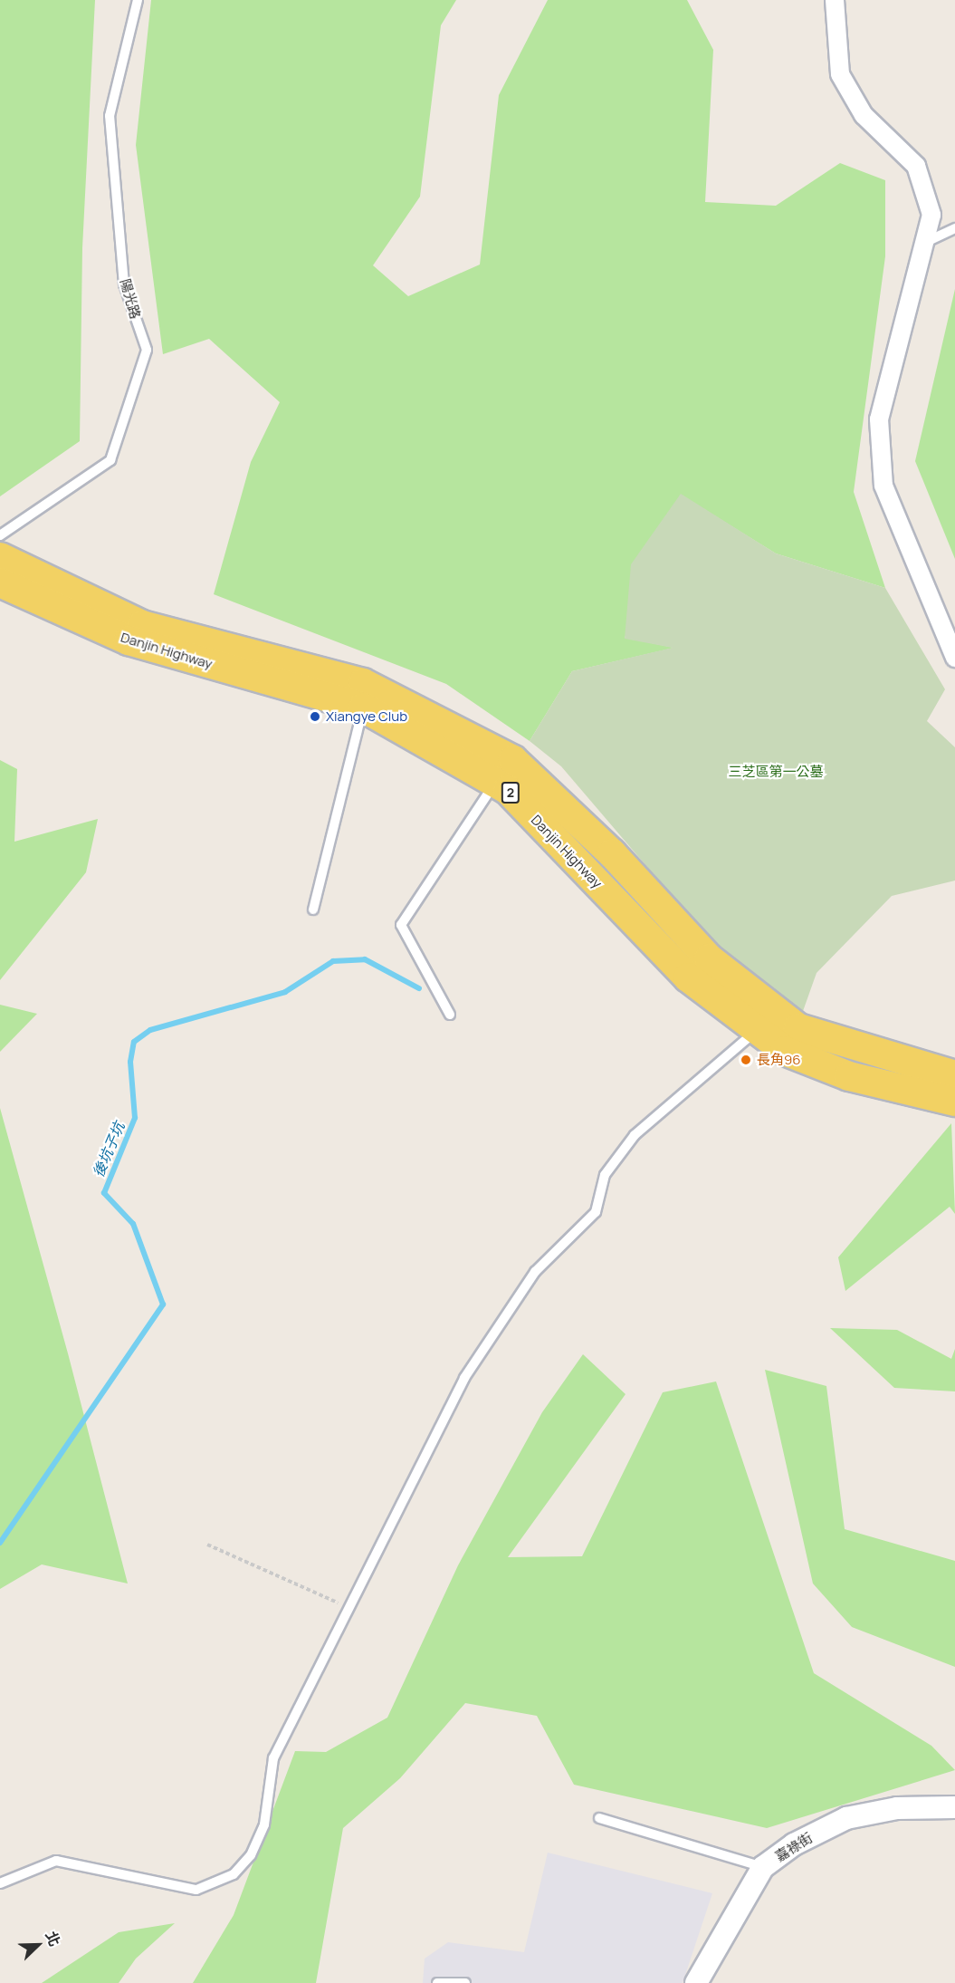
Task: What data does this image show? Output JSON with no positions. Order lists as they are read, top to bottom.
{
  "streets": {
    "main road": ["Danjin Highway", "2"],
    "street": ["嘉祿街"],
    "lane": ["陽光路"]
  },
  "water": ["後坑子坑"],
  "parks": ["三芝區第一公墓"],
  "places": ["Xiangye Club", "長角96"],
  "north": "top right"
}
